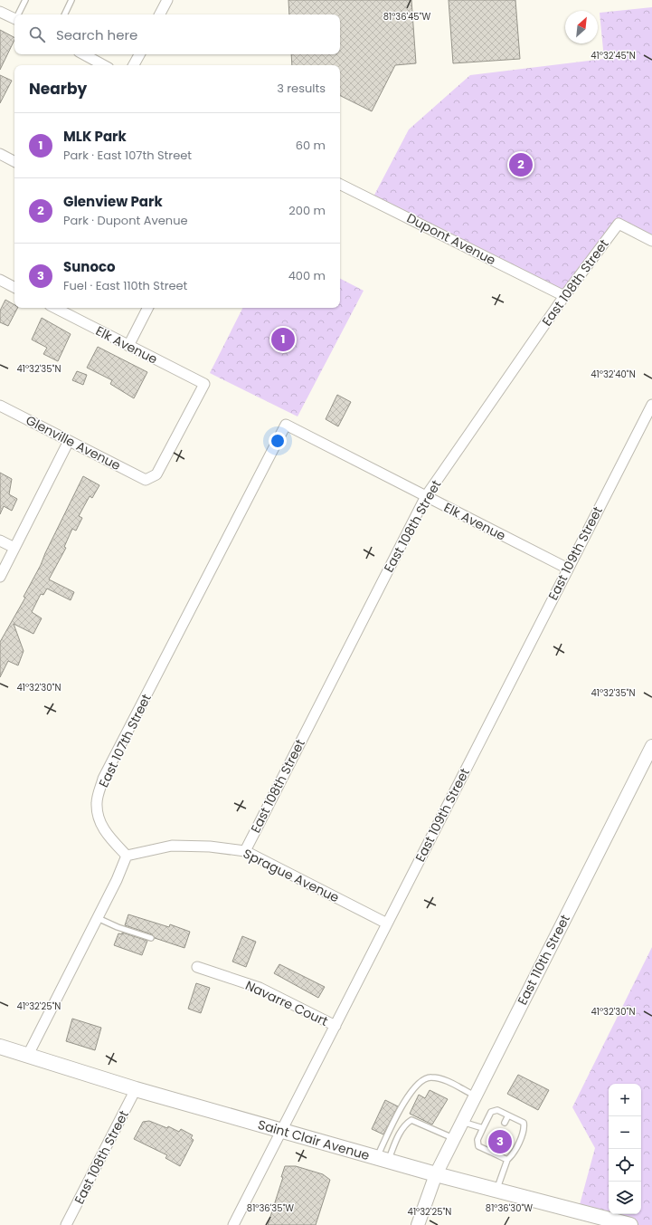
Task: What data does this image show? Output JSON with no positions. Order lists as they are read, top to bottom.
{
  "streets": {
    "main road": ["Saint Clair Avenue"],
    "street": [
      "Dupont Avenue",
      "East 108th Street",
      "Elk Avenue",
      "Glenville Avenue",
      "East 109th Street",
      "East 107th Street",
      "Sprague Avenue",
      "East 110th Street",
      "Navarre Court"
    ]
  },
  "crossings": [
    ["Dupont Avenue", "East 108th Street"],
    ["East 108th Street", "Elk Avenue"],
    ["East 108th Street", "Sprague Avenue"],
    ["East 108th Street", "Saint Clair Avenue"],
    ["Elk Avenue", "Glenville Avenue"],
    ["Elk Avenue", "East 109th Street"],
    ["Elk Avenue", "East 107th Street"],
    ["East 109th Street", "Sprague Avenue"],
    ["East 109th Street", "Navarre Court"],
    ["East 109th Street", "Saint Clair Avenue"],
    ["East 107th Street", "Sprague Avenue"],
    ["East 110th Street", "Saint Clair Avenue"]
  ],
  "north": "top right",
  "page": {
    "search": "Search here",
    "heading": ["Nearby", "3 results"],
    "list": [
      {
        "mark": "1",
        "name": "MLK Park",
        "note": "Park · East 107th Street",
        "value": "60 m"
      },
      {
        "mark": "2",
        "name": "Glenview Park",
        "note": "Park · Dupont Avenue",
        "value": "200 m"
      },
      {
        "mark": "3",
        "name": "Sunoco",
        "note": "Fuel · East 110th Street",
        "value": "400 m"
      }
    ],
    "pins": ["2", "1", "3"],
    "map_buttons": ["+", "−"]
  },
  "coordinates": [
    "81°36'45\"W",
    "41°32'45\"N",
    "41°32'35\"N",
    "41°32'40\"N",
    "41°32'30\"N",
    "41°32'25\"N",
    "81°36'35\"W",
    "81°36'30\"W"
  ]
}
